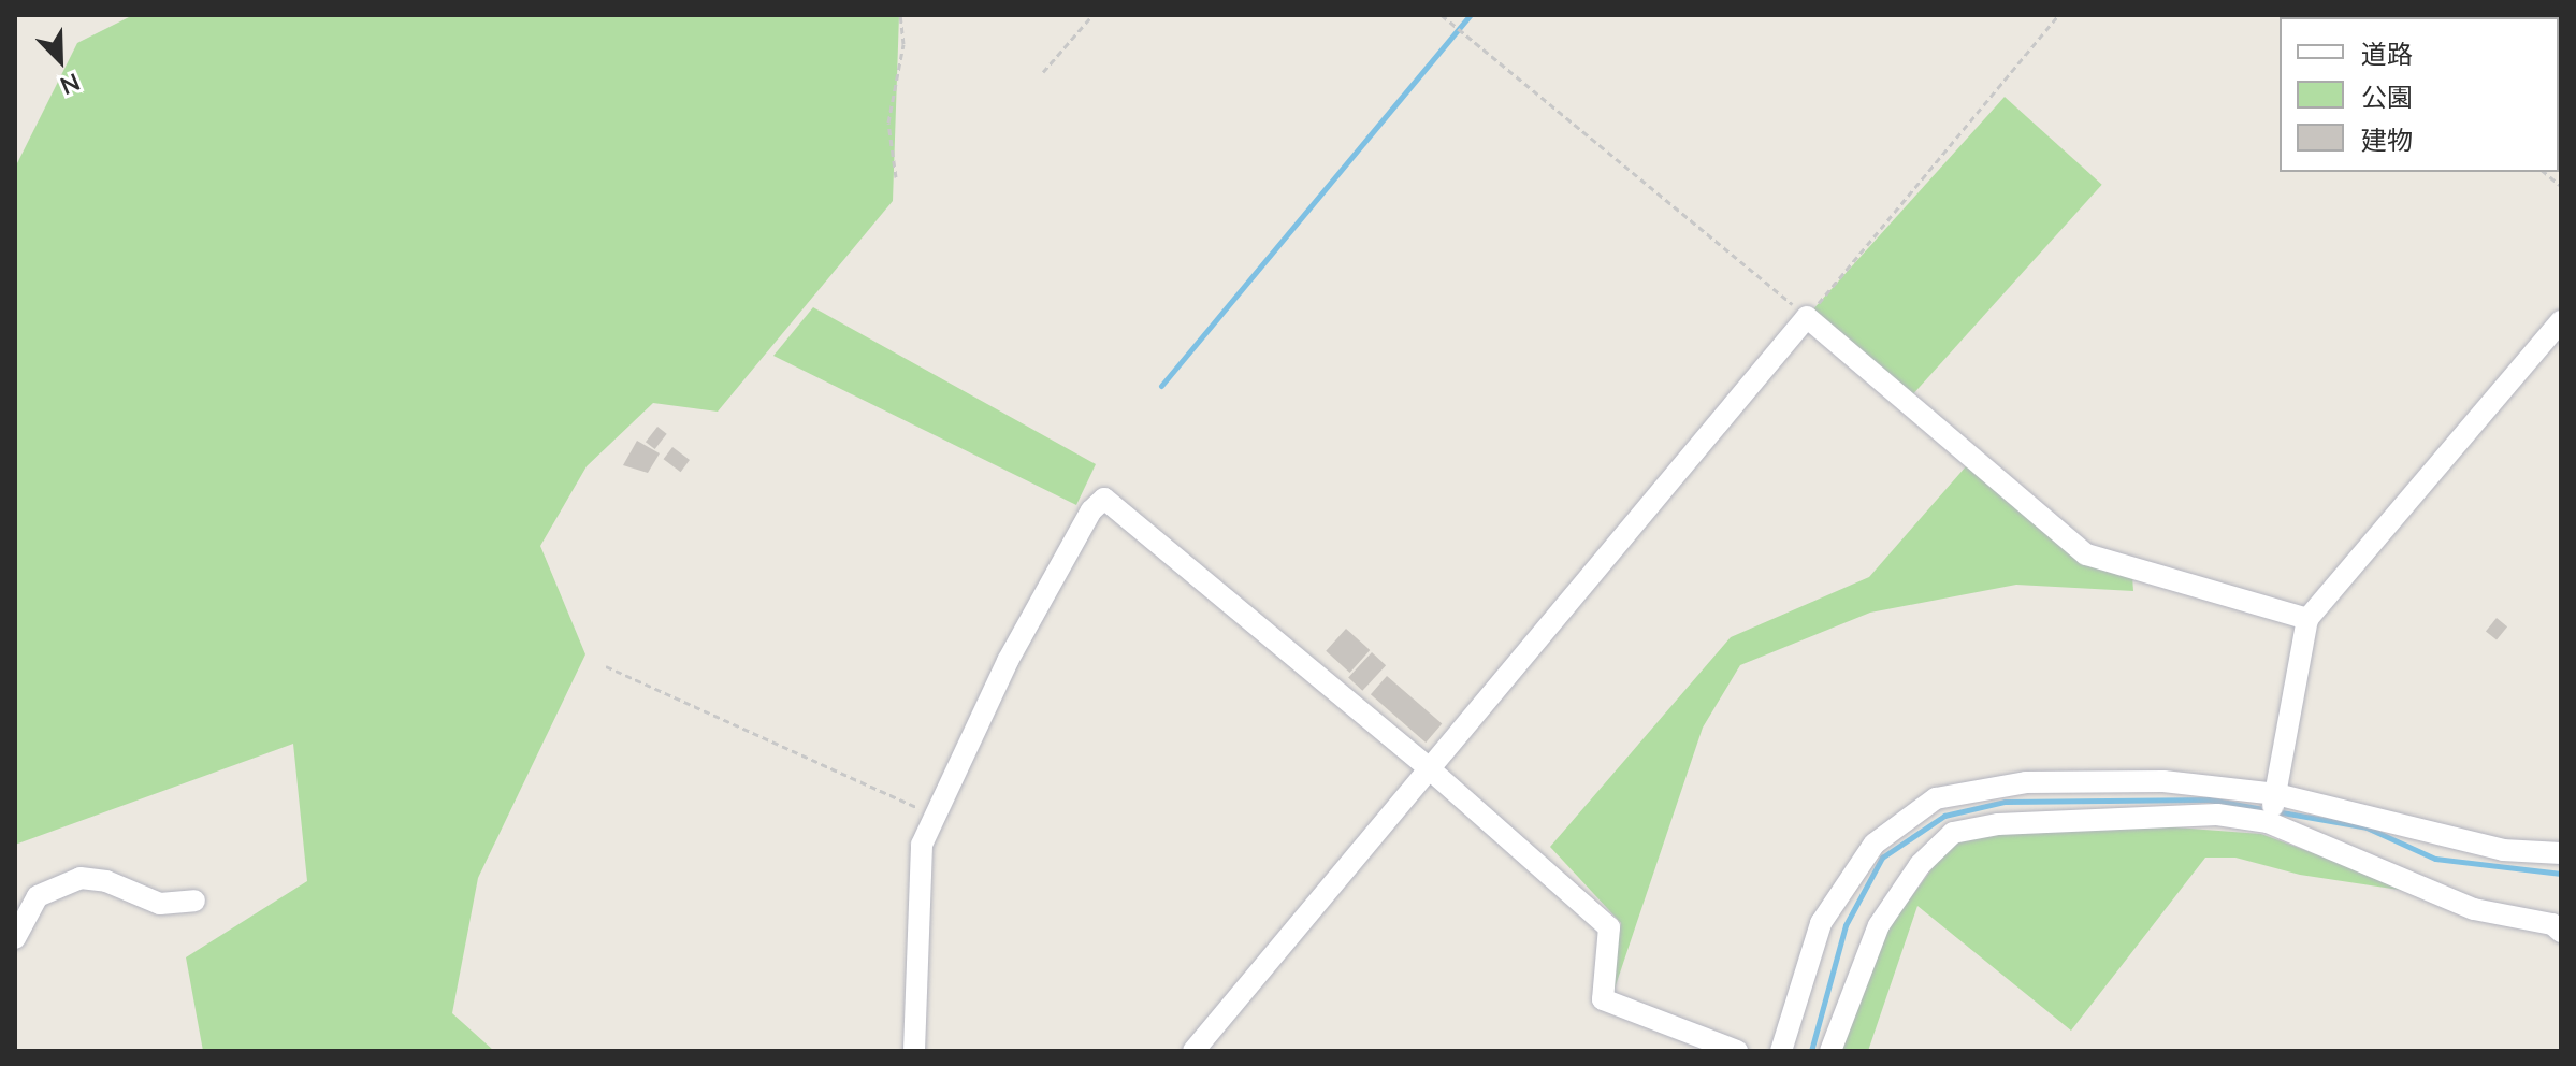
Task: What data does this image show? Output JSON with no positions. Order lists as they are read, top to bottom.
{
  "legend": ["道路", "公園", "建物"],
  "north": "bottom right"
}
